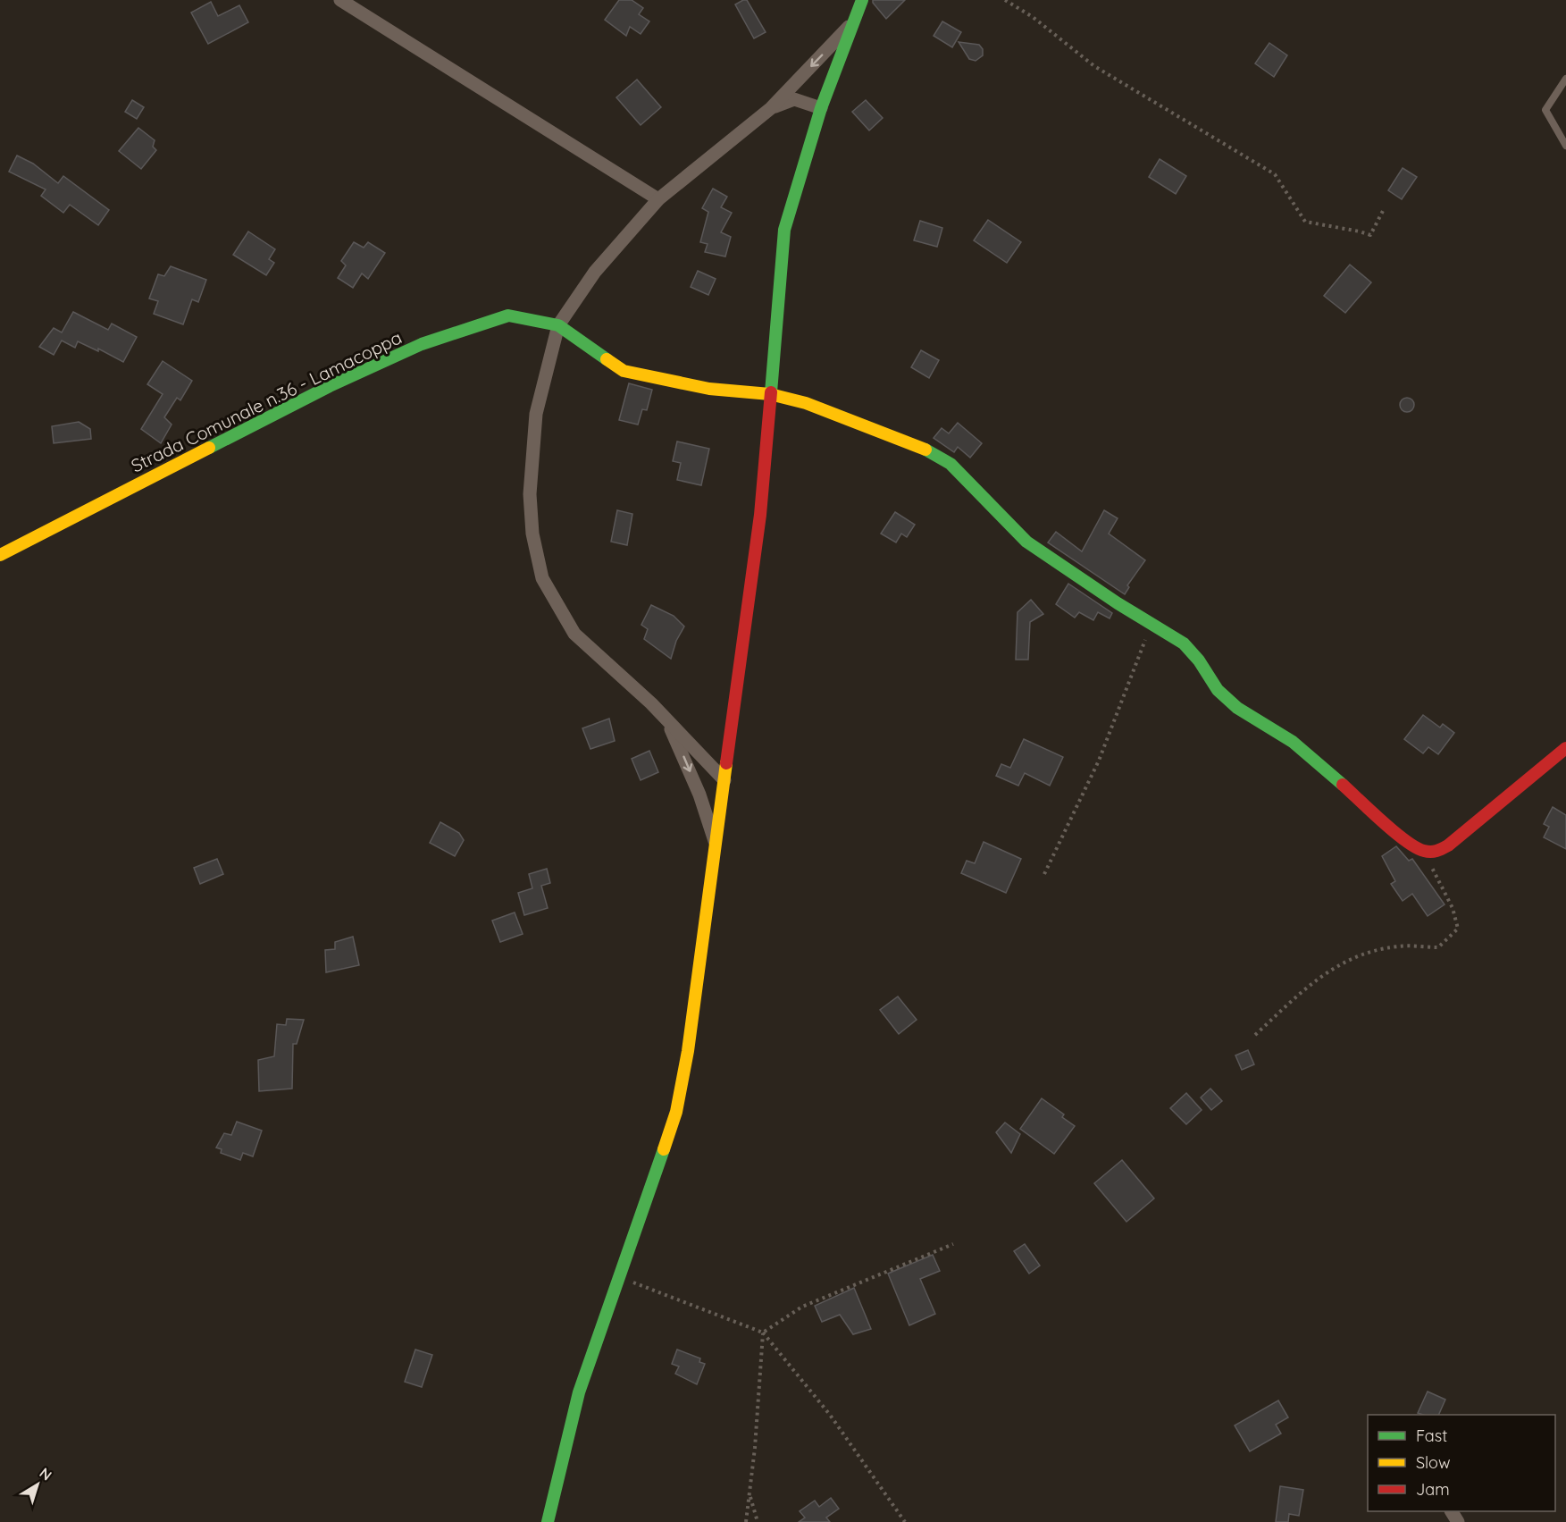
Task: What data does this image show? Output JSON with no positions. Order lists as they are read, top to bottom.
{
  "streets": {
    "street": ["Strada Comunale n.36 - Lamacoppa"]
  },
  "legend": ["Fast", "Slow", "Jam"],
  "north": "top right"
}
